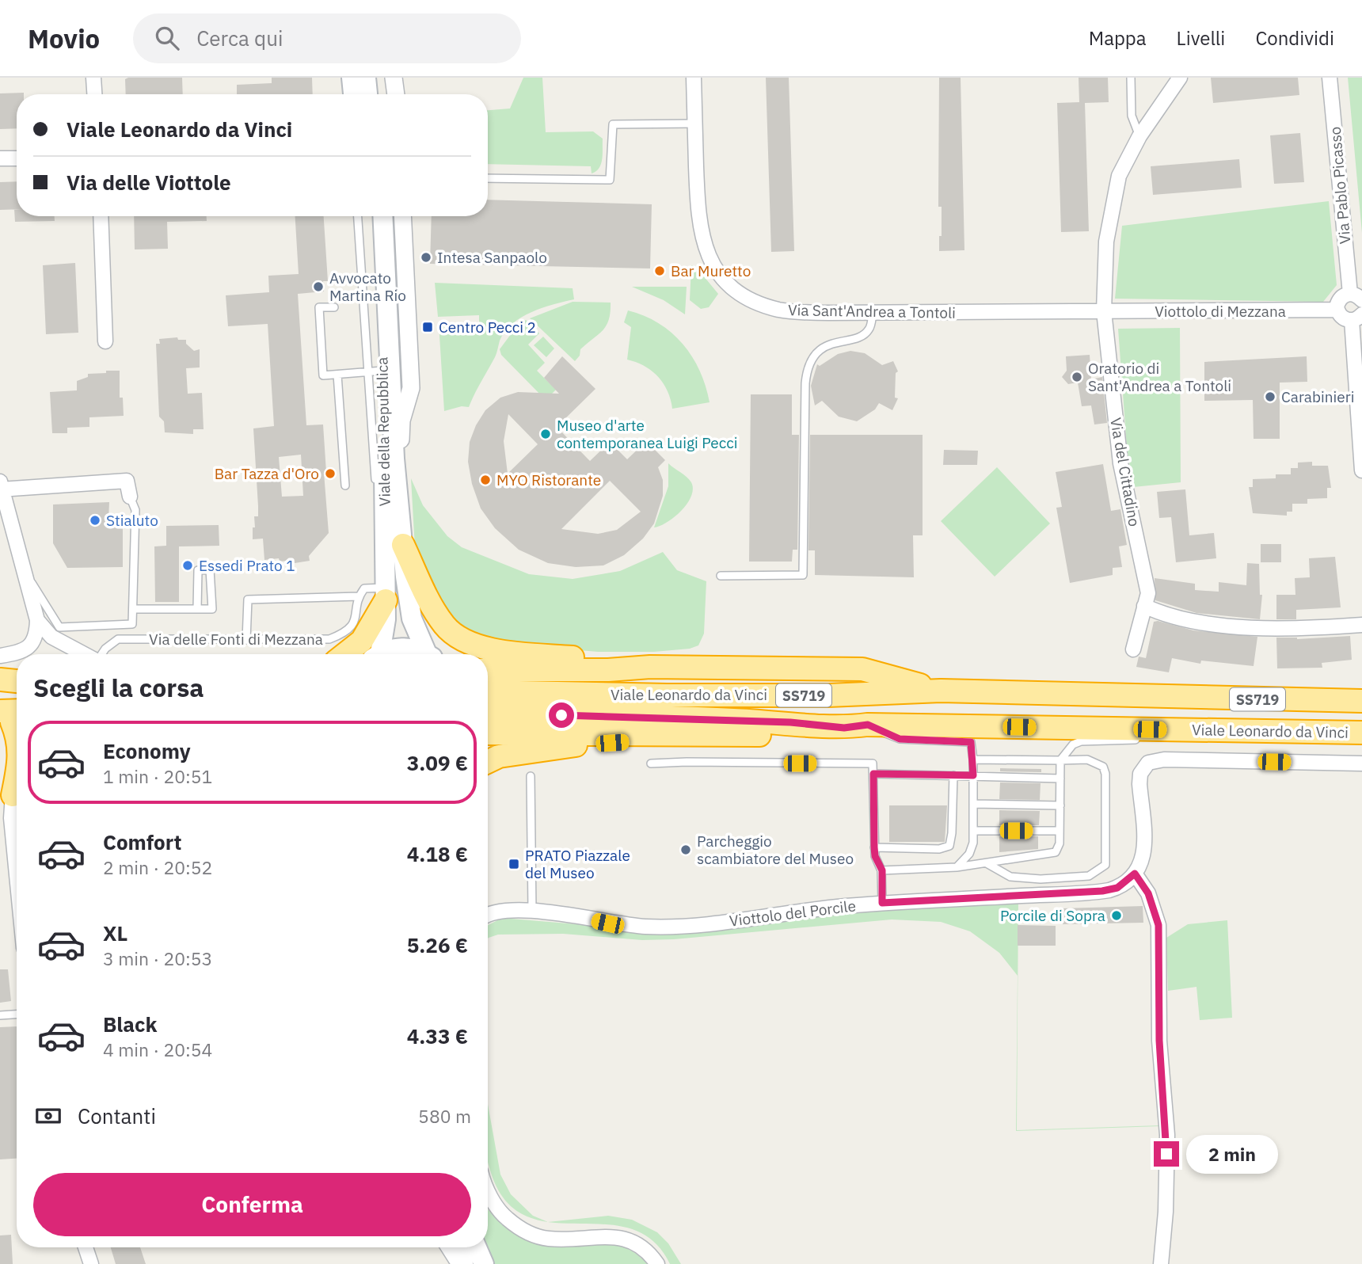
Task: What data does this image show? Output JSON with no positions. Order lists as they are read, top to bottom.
{
  "streets": {
    "highway": ["Viale Leonardo da Vinci", "SS719"],
    "main road": ["Viale della Repubblica"],
    "street": [
      "Via Pablo Picasso",
      "Via Sant'Andrea a Tontoli",
      "Viottolo di Mezzana",
      "Via del Cittadino",
      "Viottolo del Porcile"
    ],
    "lane": ["Via delle Fonti di Mezzana"]
  },
  "crossings": [
    ["Via Sant'Andrea a Tontoli", "Viottolo di Mezzana"],
    ["Via Sant'Andrea a Tontoli", "Via del Cittadino"],
    ["Viottolo di Mezzana", "Via del Cittadino"]
  ],
  "places": {
    "other": [
      "Intesa Sanpaolo",
      "Bar Muretto",
      "Avvocato Martina Rio",
      "Oratorio di Sant'Andrea a Tontoli",
      "Carabinieri",
      "Museo d'arte contemporanea Luigi Pecci",
      "Bar Tazza d'Oro",
      "MYO Ristorante",
      "Stialuto",
      "Essedi Prato 1",
      "Parcheggio scambiatore del Museo",
      "Porcile di Sopra"
    ],
    "transit": ["Centro Pecci 2", "PRATO Piazzale del Museo"]
  },
  "page": {
    "header": "Movio",
    "search": "Cerca qui",
    "nav": ["Mappa", "Livelli", "Condividi"],
    "banner": ["Viale Leonardo da Vinci", "Via delle Viottole"],
    "heading": "Scegli la corsa",
    "list": [
      {
        "name": "Economy",
        "note": "1 min · 20:51",
        "value": "3.09 €"
      },
      {
        "name": "Comfort",
        "note": "2 min · 20:52",
        "value": "4.18 €"
      },
      {
        "name": "XL",
        "note": "3 min · 20:53",
        "value": "5.26 €"
      },
      {
        "name": "Black",
        "note": "4 min · 20:54",
        "value": "4.33 €"
      }
    ],
    "pay": ["Contanti", "580 m"],
    "bubble": "2 min",
    "buttons": "Conferma"
  }
}
